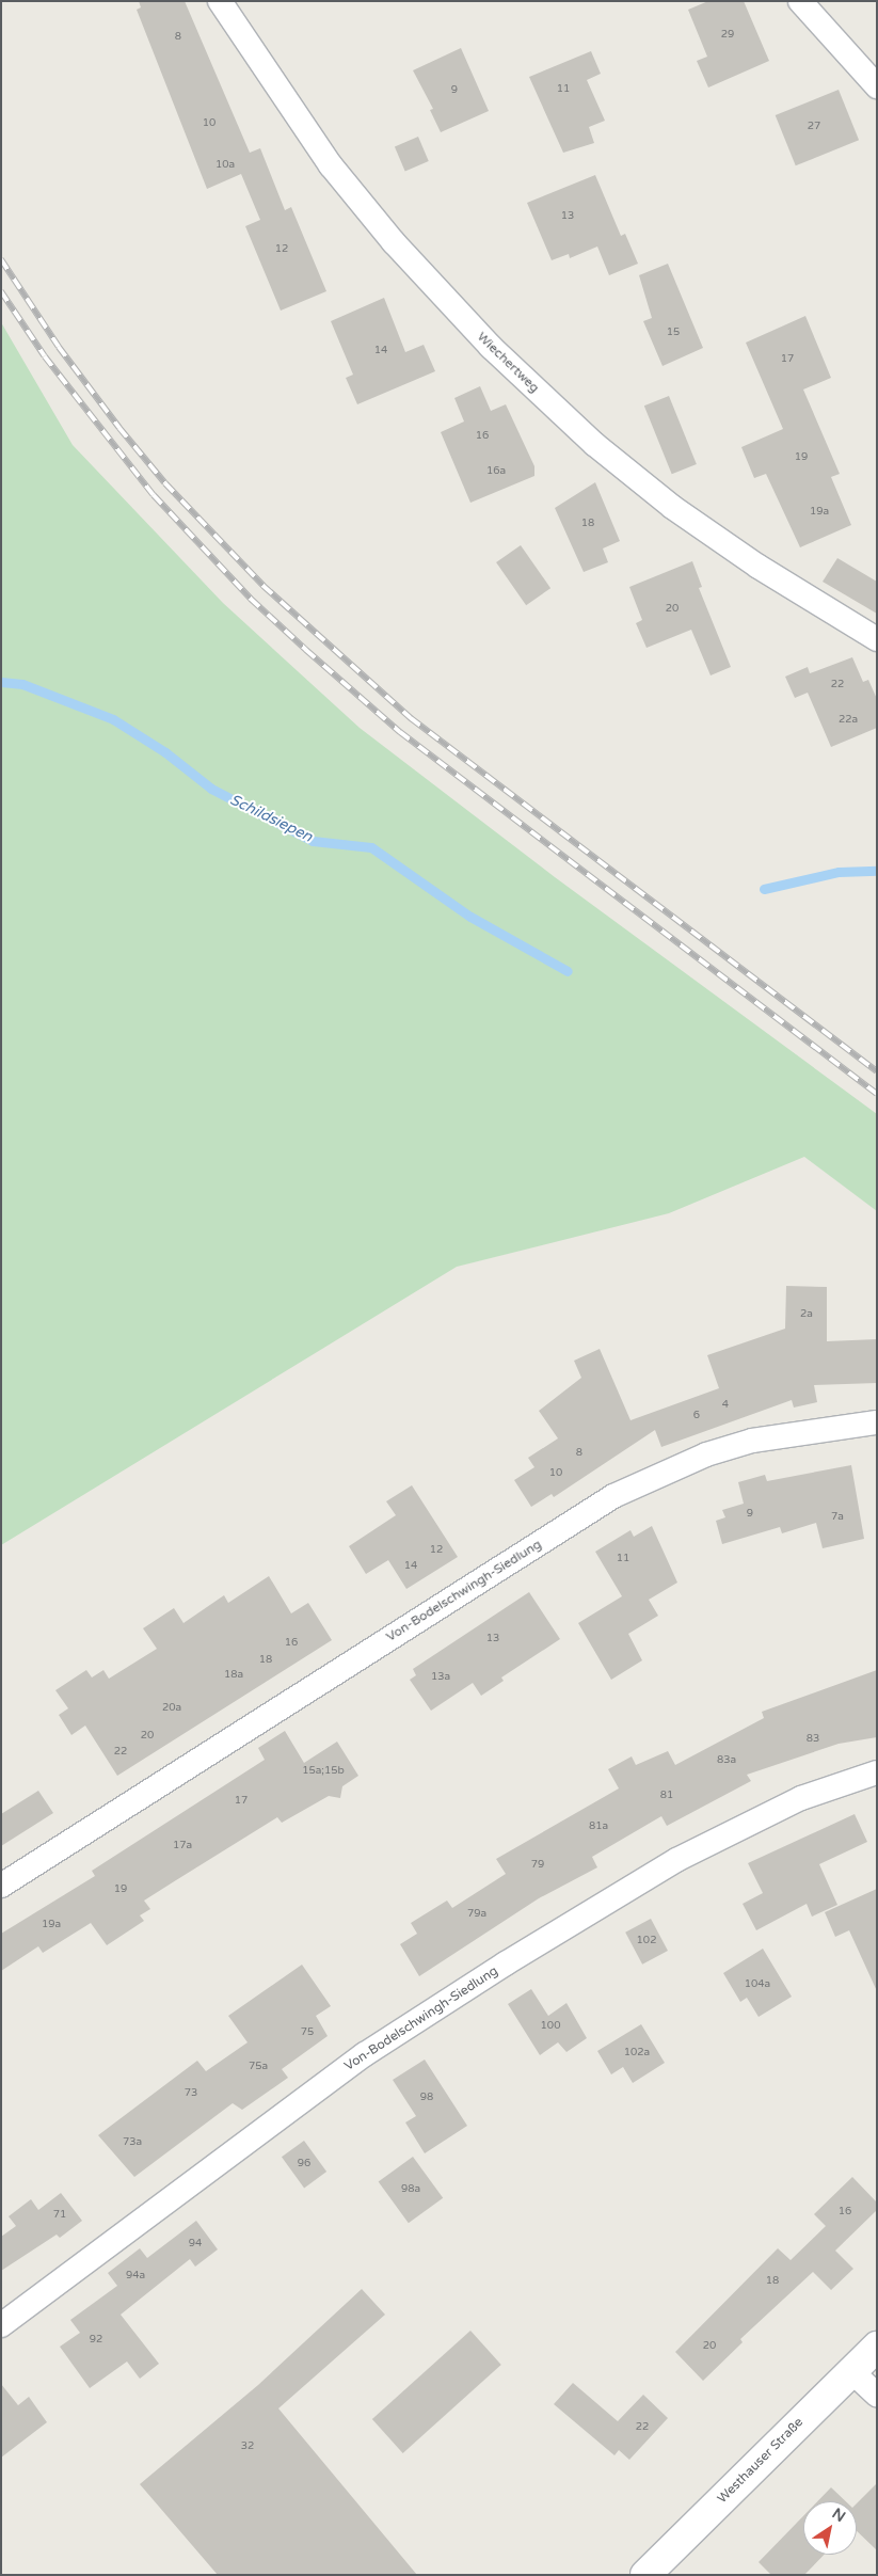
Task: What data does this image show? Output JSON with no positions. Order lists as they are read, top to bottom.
{
  "streets": {
    "main road": ["Westhauser Straße"],
    "street": ["Wiechertweg", "Von-Bodelschwingh-Siedlung"]
  },
  "water": ["Schildsiepen"],
  "house_numbers": [
    "29",
    "8",
    "11",
    "9",
    "10",
    "27",
    "10a",
    "13",
    "12",
    "15",
    "14",
    "17",
    "16",
    "19",
    "16a",
    "19a",
    "18",
    "20",
    "22",
    "22a",
    "2a",
    "4",
    "6",
    "8",
    "10",
    "9",
    "7a",
    "12",
    "11",
    "14",
    "13",
    "16",
    "18",
    "18a",
    "13a",
    "20a",
    "20",
    "83",
    "22",
    "83a",
    "15a;15b",
    "81",
    "17",
    "81a",
    "17a",
    "79",
    "19",
    "79a",
    "19a",
    "102",
    "104a",
    "100",
    "75",
    "102a",
    "75a",
    "73",
    "98",
    "73a",
    "96",
    "98a",
    "16",
    "71",
    "94",
    "94a",
    "18",
    "92",
    "20",
    "22",
    "32"
  ],
  "north": "top right"
}
